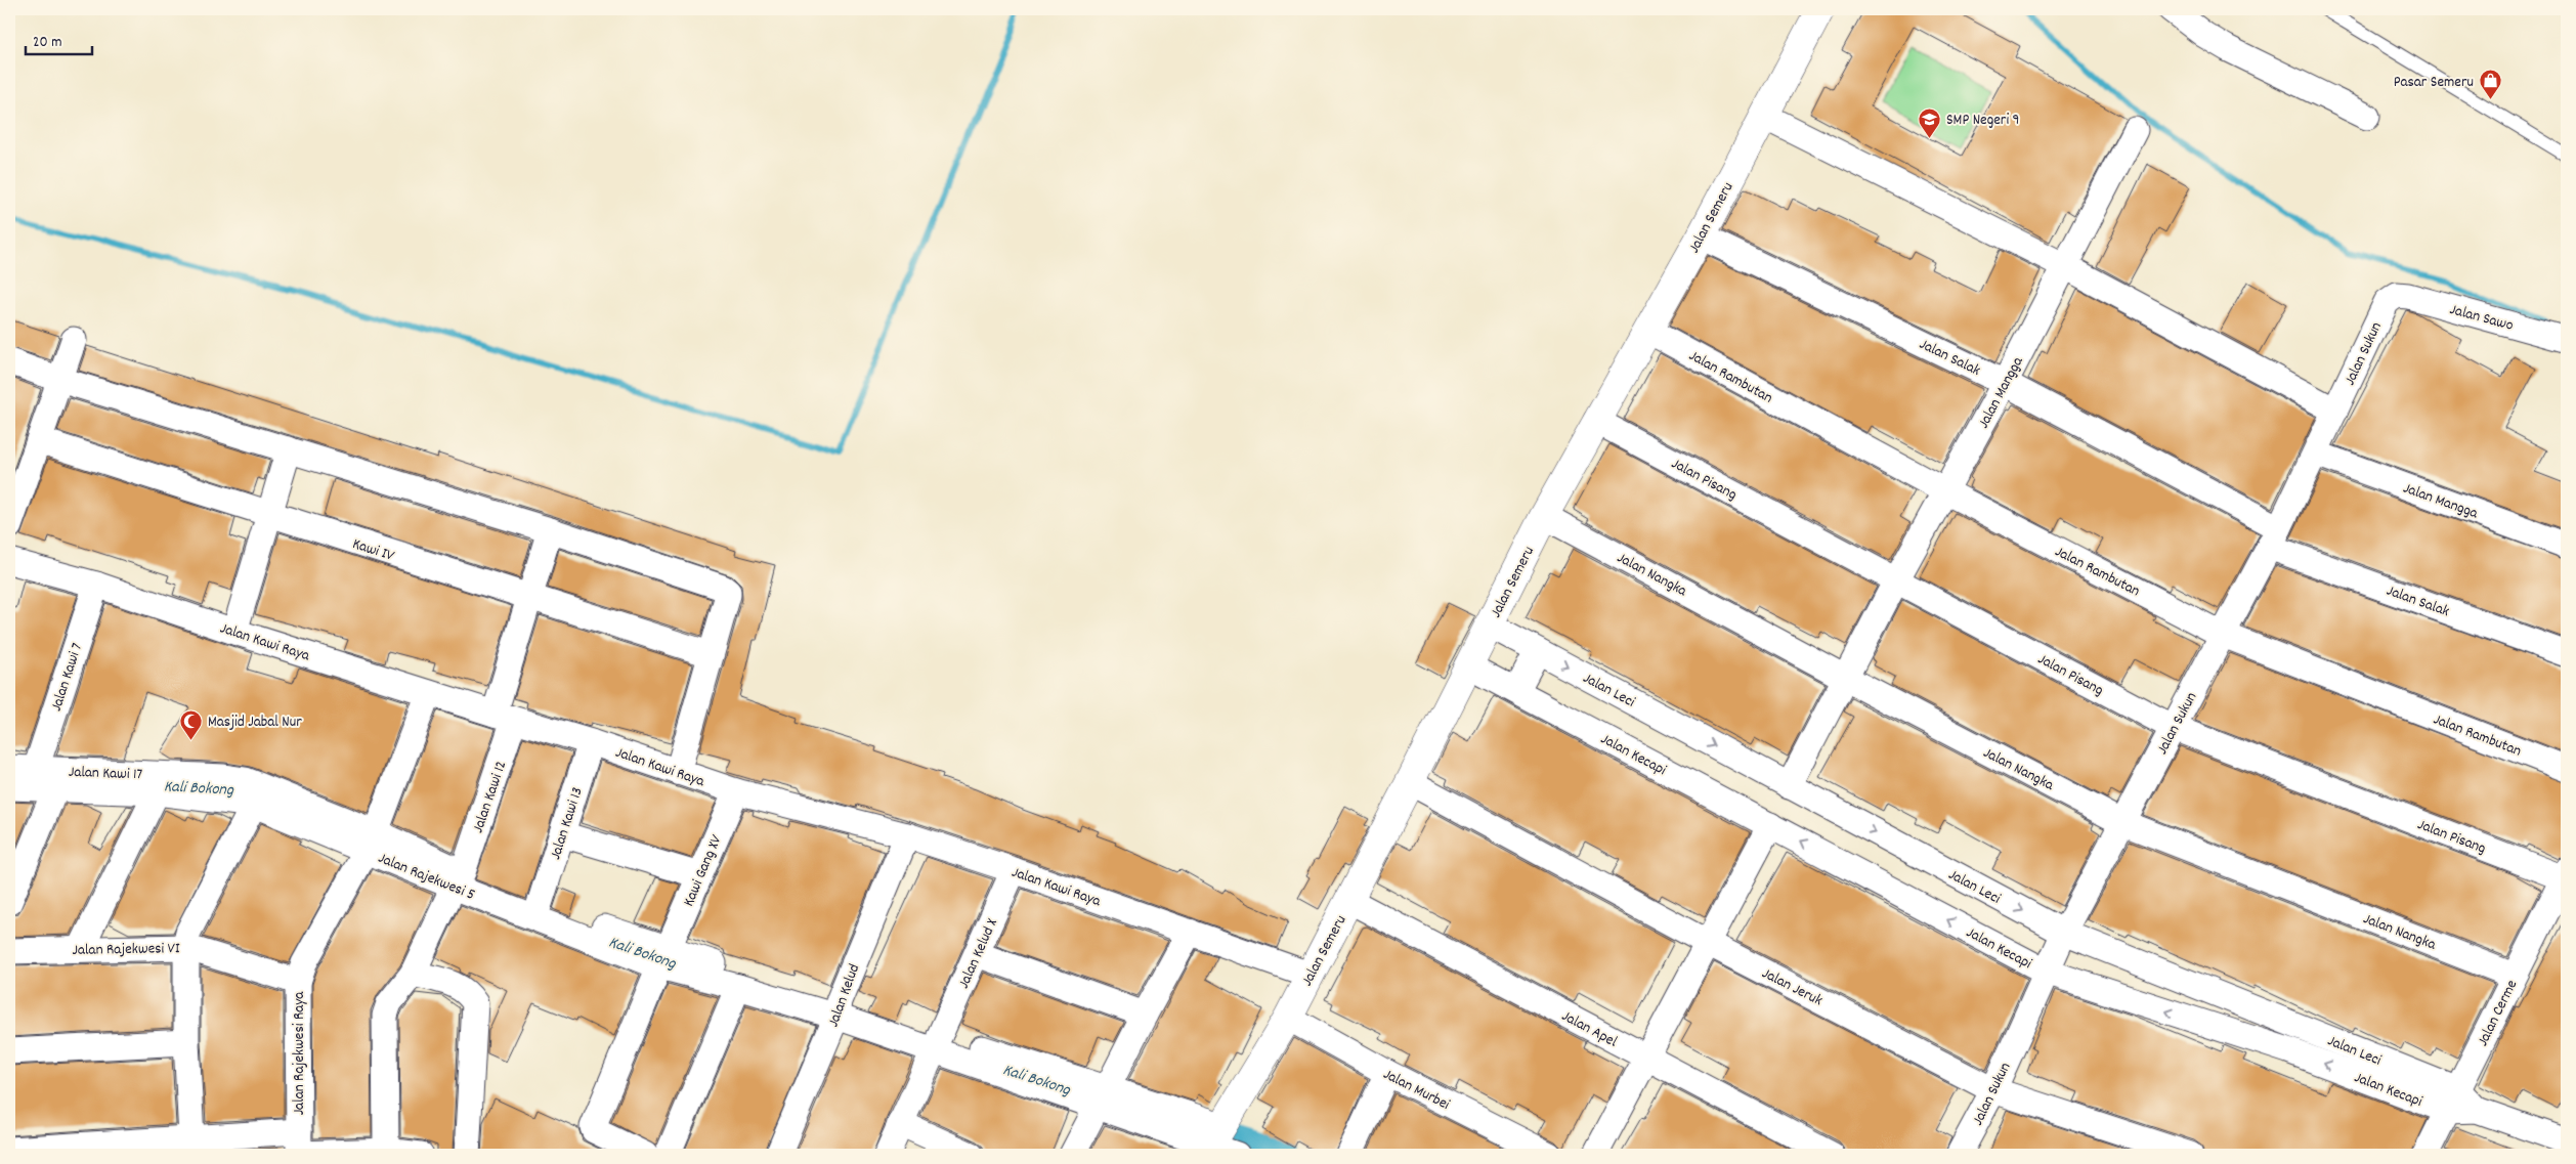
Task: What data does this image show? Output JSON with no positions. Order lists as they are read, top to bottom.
{
  "streets": {
    "street": [
      "Jalan Semeru",
      "Jalan Sawo",
      "Jalan Sukun",
      "Jalan Salak",
      "Jalan Rambutan",
      "Jalan Mangga",
      "Jalan Pisang",
      "Kawi IV",
      "Jalan Nangka",
      "Jalan Kawi Raya",
      "Jalan Kawi 7",
      "Jalan Leci",
      "Jalan Kecapi",
      "Jalan Kawi 17",
      "Jalan Kawi 12",
      "Jalan Kawi 13",
      "Kawi Gang XV",
      "Jalan Rajekwesi 5",
      "Jalan Rajekwesi VI",
      "Jalan Kelud X",
      "Jalan Jeruk",
      "Jalan Kelud",
      "Jalan Cerme",
      "Jalan Apel",
      "Jalan Rajekwesi Raya",
      "Jalan Murbei"
    ]
  },
  "crossings": [
    ["Jalan Semeru", "Jalan Salak"],
    ["Jalan Semeru", "Jalan Rambutan"],
    ["Jalan Semeru", "Jalan Pisang"],
    ["Jalan Semeru", "Jalan Nangka"],
    ["Jalan Semeru", "Jalan Kawi Raya"],
    ["Jalan Semeru", "Jalan Leci"],
    ["Jalan Semeru", "Jalan Kecapi"],
    ["Jalan Semeru", "Jalan Jeruk"],
    ["Jalan Semeru", "Jalan Apel"],
    ["Jalan Semeru", "Jalan Murbei"],
    ["Jalan Sawo", "Jalan Sukun"],
    ["Jalan Sukun", "Jalan Salak"],
    ["Jalan Sukun", "Jalan Rambutan"],
    ["Jalan Sukun", "Jalan Mangga"],
    ["Jalan Sukun", "Jalan Pisang"],
    ["Jalan Sukun", "Jalan Nangka"],
    ["Jalan Sukun", "Jalan Leci"],
    ["Jalan Sukun", "Jalan Kecapi"],
    ["Jalan Sukun", "Jalan Jeruk"],
    ["Jalan Salak", "Jalan Mangga"],
    ["Jalan Rambutan", "Jalan Mangga"],
    ["Jalan Mangga", "Jalan Pisang"],
    ["Jalan Mangga", "Jalan Nangka"],
    ["Jalan Mangga", "Jalan Leci"],
    ["Jalan Pisang", "Jalan Cerme"],
    ["Kawi IV", "Jalan Kawi 12"],
    ["Jalan Nangka", "Jalan Cerme"],
    ["Jalan Kawi Raya", "Jalan Kawi 7"],
    ["Jalan Kawi Raya", "Jalan Kawi 12"],
    ["Jalan Kawi Raya", "Jalan Kawi 13"],
    ["Jalan Kawi Raya", "Kawi Gang XV"],
    ["Jalan Kawi Raya", "Jalan Kelud X"],
    ["Jalan Kawi Raya", "Jalan Kelud"],
    ["Jalan Kawi Raya", "Jalan Rajekwesi Raya"],
    ["Jalan Kawi 7", "Jalan Kawi 17"],
    ["Jalan Leci", "Jalan Kecapi"],
    ["Jalan Leci", "Jalan Cerme"],
    ["Jalan Kecapi", "Jalan Cerme"],
    ["Jalan Kawi 17", "Jalan Rajekwesi 5"],
    ["Jalan Kawi 17", "Jalan Rajekwesi Raya"],
    ["Jalan Kawi 12", "Jalan Rajekwesi 5"],
    ["Kawi Gang XV", "Jalan Rajekwesi 5"],
    ["Jalan Rajekwesi 5", "Jalan Kelud"],
    ["Jalan Rajekwesi 5", "Jalan Rajekwesi Raya"],
    ["Jalan Rajekwesi VI", "Jalan Rajekwesi Raya"]
  ],
  "one_way": ["Jalan Leci", "Jalan Kecapi"],
  "water": ["Kali Bokong"],
  "places": {
    "shop": ["Pasar Semeru"],
    "school or university": ["SMP Negeri 9"],
    "mosque": ["Masjid Jabal Nur"]
  },
  "scale_bar": "20 m"
}
